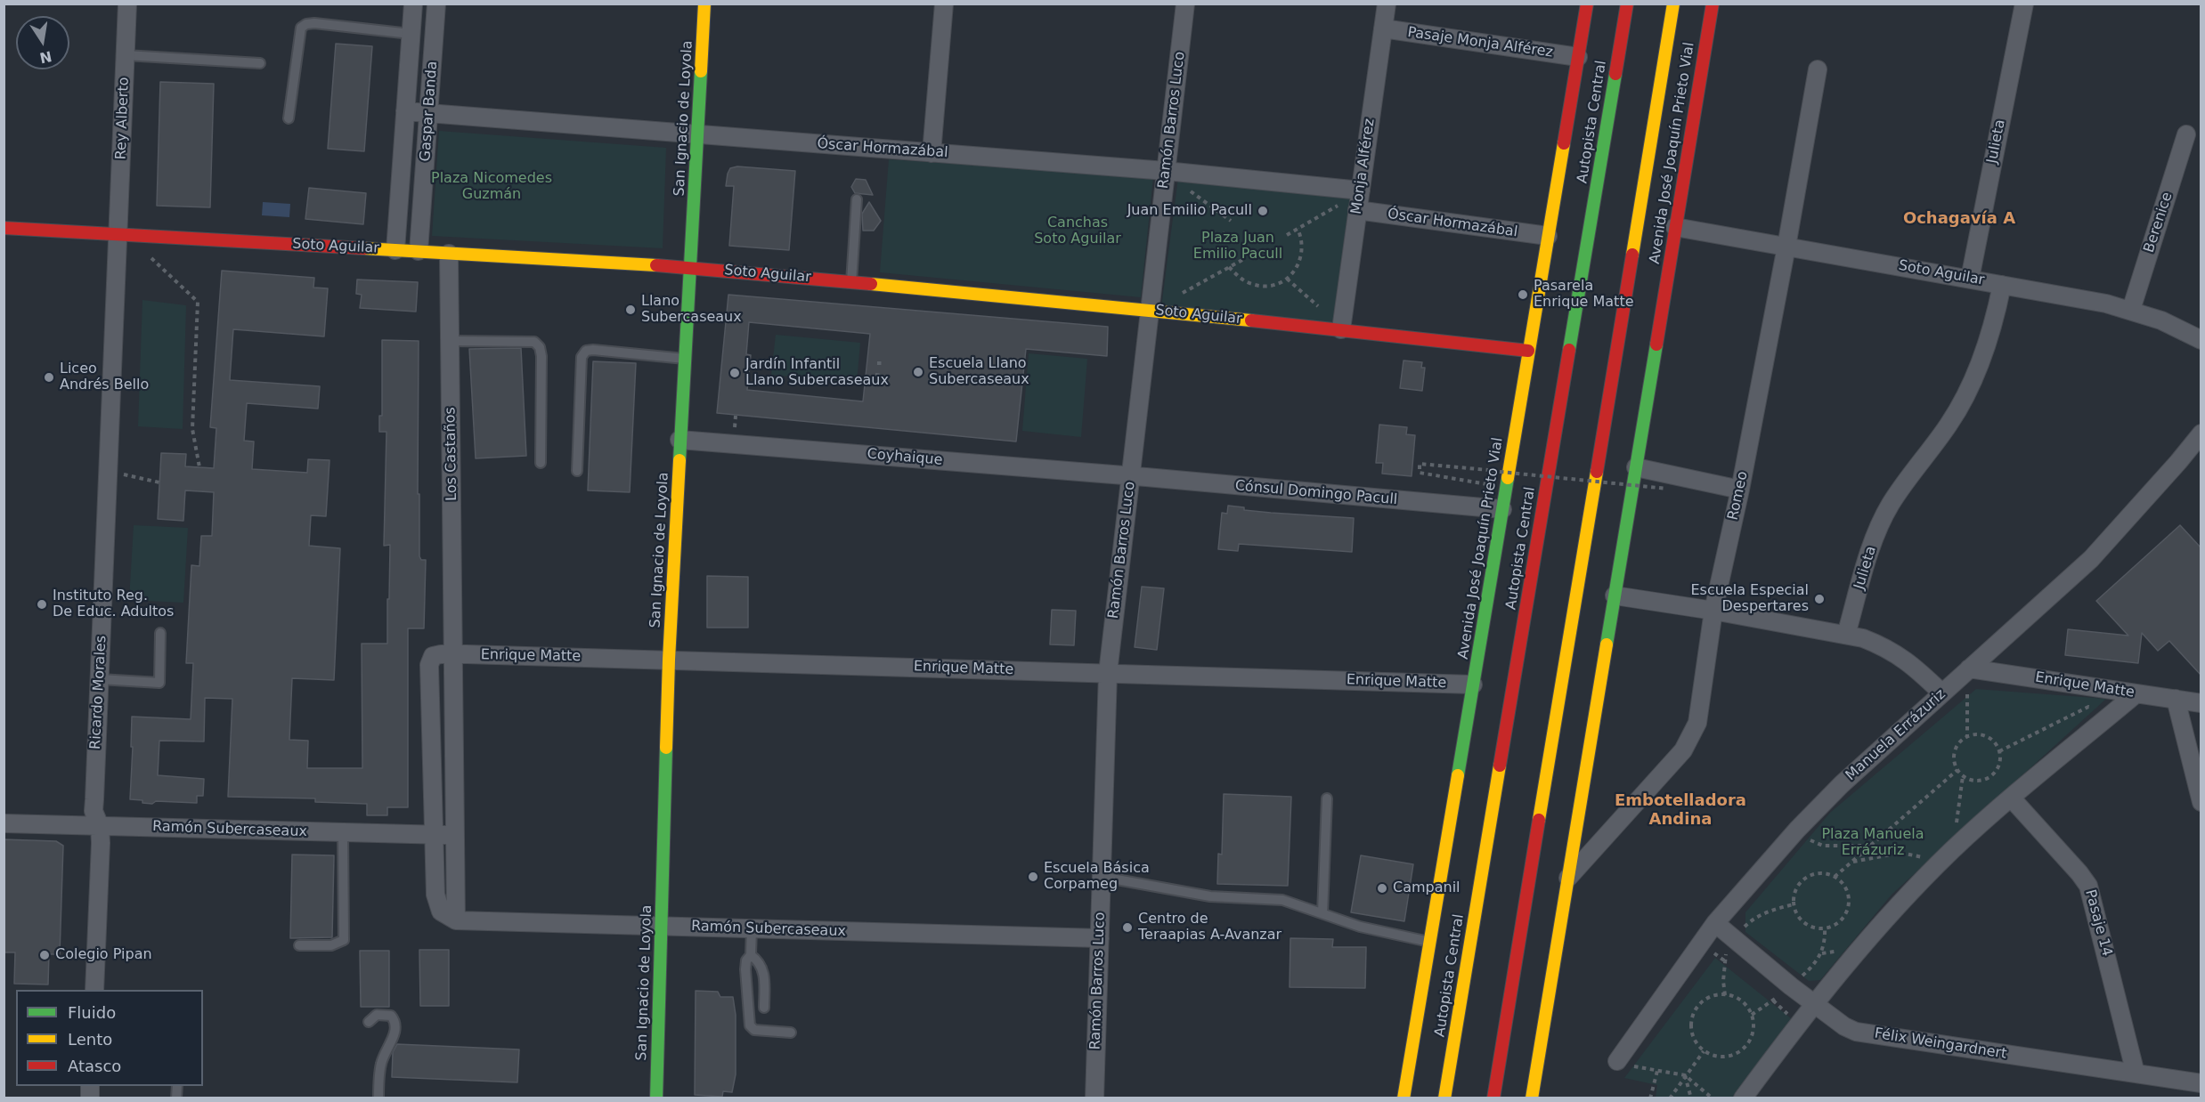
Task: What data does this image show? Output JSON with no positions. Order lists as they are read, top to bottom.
{
  "streets": {
    "main road": [
      "San Ignacio de Loyola",
      "Autopista Central",
      "Avenida José Joaquín Prieto Vial",
      "Soto Aguilar"
    ],
    "street": [
      "Pasaje Monja Alférez",
      "Gaspar Banda",
      "Rey Alberto",
      "Ramón Barros Luco",
      "Julieta",
      "Óscar Hormazábal",
      "Monja Alférez",
      "Berenice",
      "Los Castaños",
      "Coyhaique",
      "Cónsul Domingo Pacull",
      "Romeo",
      "Enrique Matte",
      "Ricardo Morales",
      "Manuela Errázuriz",
      "Ramón Subercaseaux",
      "Pasaje 14",
      "Félix Weingardnert"
    ]
  },
  "crossings": [
    ["Pasaje Monja Alférez", "Avenida José Joaquín Prieto Vial"],
    ["Pasaje Monja Alférez", "Monja Alférez"],
    ["Gaspar Banda", "Óscar Hormazábal"],
    ["Gaspar Banda", "Soto Aguilar"],
    ["Rey Alberto", "Soto Aguilar"],
    ["Rey Alberto", "Ricardo Morales"],
    ["San Ignacio de Loyola", "Óscar Hormazábal"],
    ["San Ignacio de Loyola", "Soto Aguilar"],
    ["San Ignacio de Loyola", "Coyhaique"],
    ["San Ignacio de Loyola", "Enrique Matte"],
    ["San Ignacio de Loyola", "Ramón Subercaseaux"],
    ["Ramón Barros Luco", "Óscar Hormazábal"],
    ["Ramón Barros Luco", "Soto Aguilar"],
    ["Ramón Barros Luco", "Coyhaique"],
    ["Ramón Barros Luco", "Cónsul Domingo Pacull"],
    ["Ramón Barros Luco", "Enrique Matte"],
    ["Ramón Barros Luco", "Ramón Subercaseaux"],
    ["Julieta", "Soto Aguilar"],
    ["Óscar Hormazábal", "Avenida José Joaquín Prieto Vial"],
    ["Óscar Hormazábal", "Monja Alférez"],
    ["Avenida José Joaquín Prieto Vial", "Soto Aguilar"],
    ["Avenida José Joaquín Prieto Vial", "Cónsul Domingo Pacull"],
    ["Avenida José Joaquín Prieto Vial", "Romeo"],
    ["Avenida José Joaquín Prieto Vial", "Enrique Matte"],
    ["Monja Alférez", "Soto Aguilar"],
    ["Berenice", "Soto Aguilar"],
    ["Soto Aguilar", "Los Castaños"],
    ["Soto Aguilar", "Romeo"],
    ["Soto Aguilar", "Ricardo Morales"],
    ["Los Castaños", "Enrique Matte"],
    ["Los Castaños", "Ramón Subercaseaux"],
    ["Coyhaique", "Cónsul Domingo Pacull"],
    ["Enrique Matte", "Manuela Errázuriz"],
    ["Ricardo Morales", "Ramón Subercaseaux"],
    ["Manuela Errázuriz", "Félix Weingardnert"],
    ["Pasaje 14", "Félix Weingardnert"]
  ],
  "districts": ["Ochagavía A", "Embotelladora Andina"],
  "parks": [
    "Plaza Nicomedes Guzmán",
    "Canchas Soto Aguilar",
    "Plaza Juan Emilio Pacull",
    "Plaza Manuela Errázuriz"
  ],
  "places": [
    "Juan Emilio Pacull",
    "Pasarela Enrique Matte",
    "Llano Subercaseaux",
    "Escuela Llano Subercaseaux",
    "Jardín Infantil Llano Subercaseaux",
    "Liceo Andrés Bello",
    "Escuela Especial Despertares",
    "Instituto Reg. De Educ. Adultos",
    "Escuela Básica Corpameg",
    "Campanil",
    "Centro de Teraapias A-Avanzar",
    "Colegio Pipan"
  ],
  "legend": ["Fluido", "Lento", "Atasco"],
  "north": "bottom"
}
